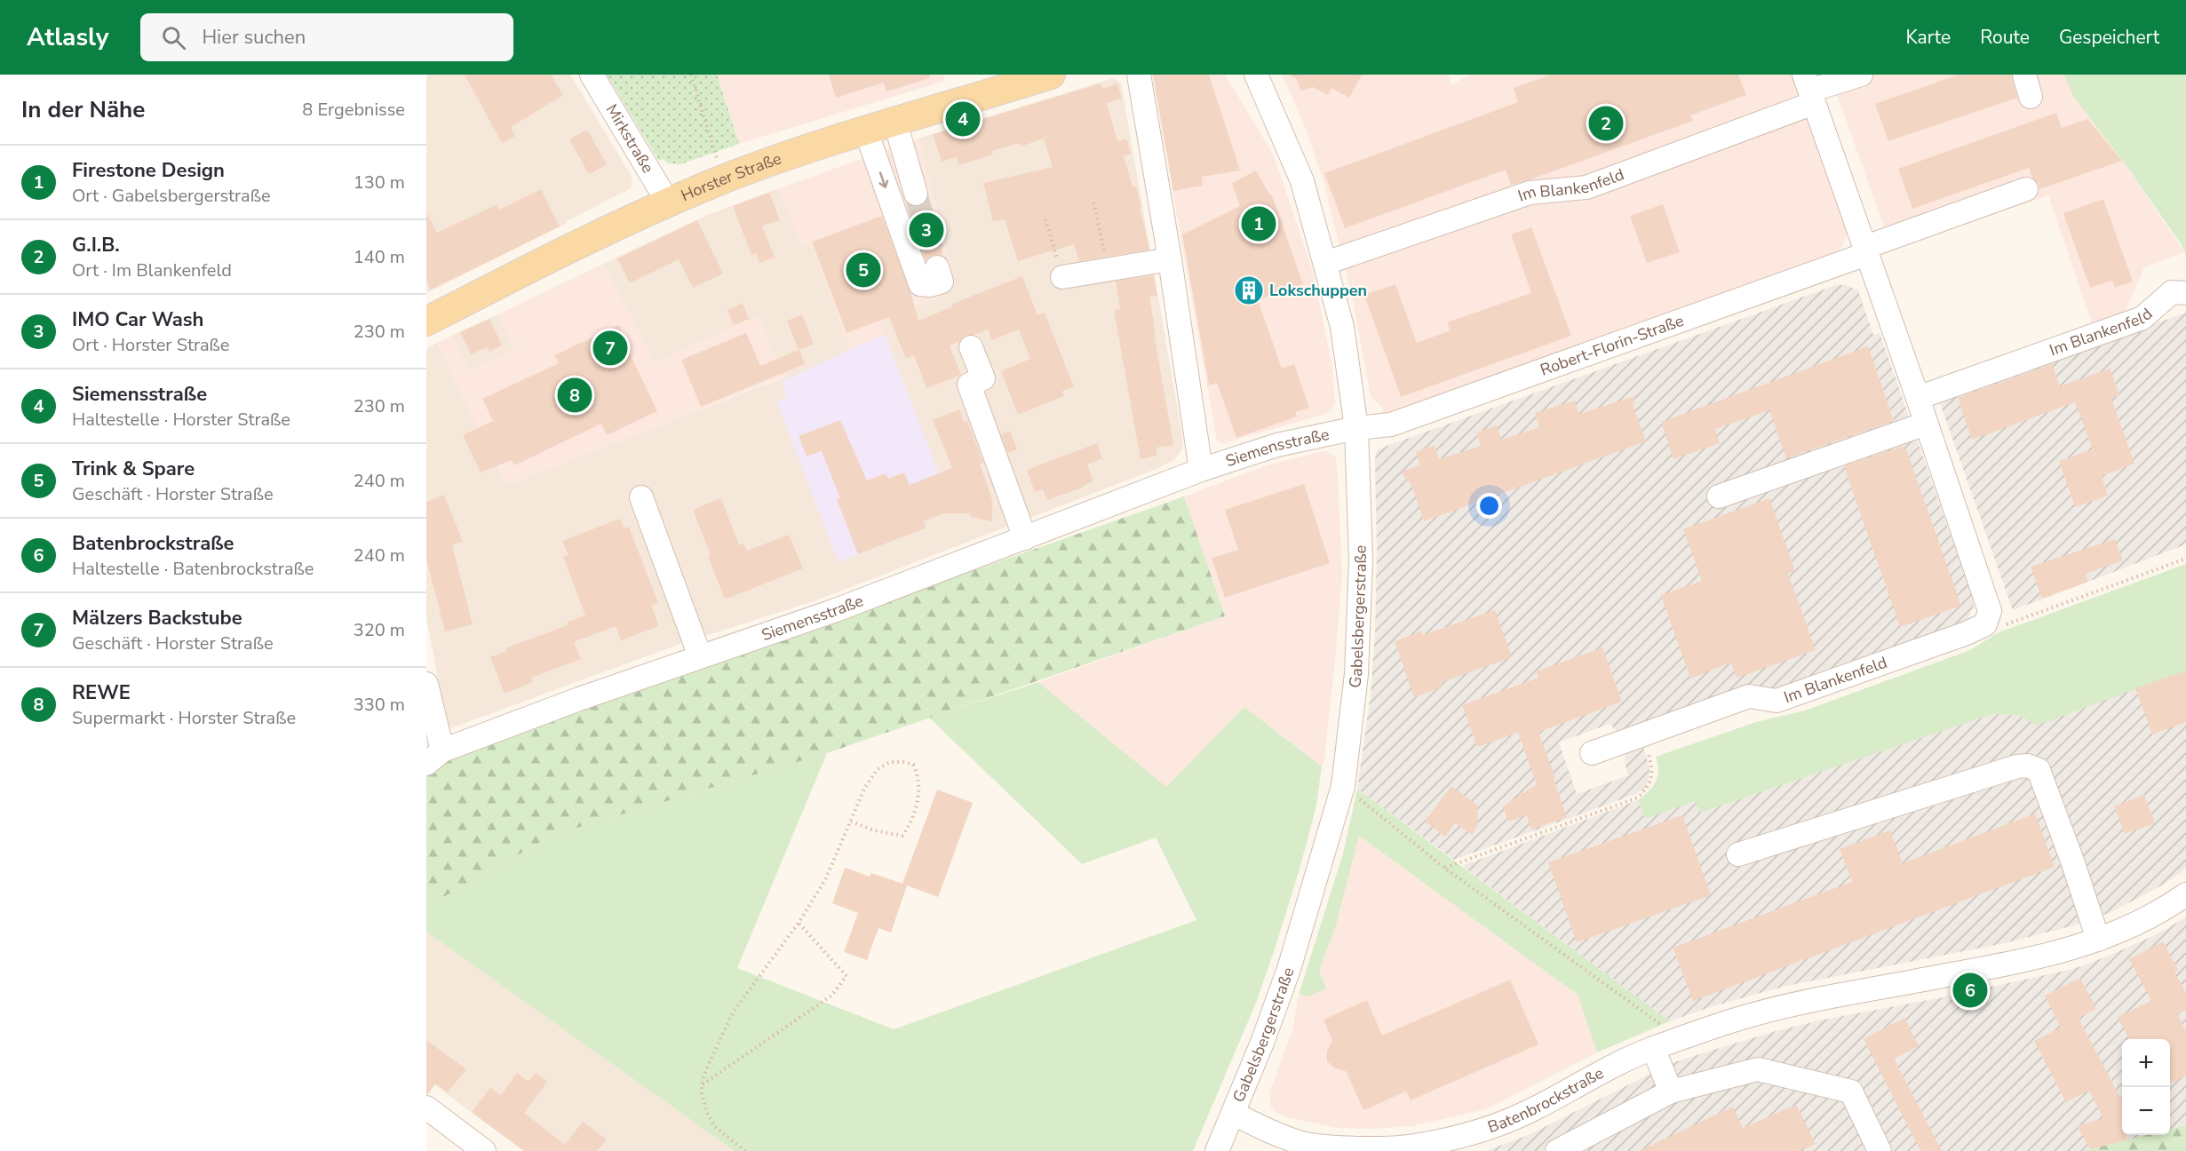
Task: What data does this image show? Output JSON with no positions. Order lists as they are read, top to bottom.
{
  "streets": {
    "main road": ["Horster Straße"],
    "street": [
      "Mirkstraße",
      "Im Blankenfeld",
      "Robert-Florin-Straße",
      "Siemensstraße",
      "Gabelsbergerstraße",
      "Batenbrockstraße"
    ]
  },
  "crossings": [
    ["Mirkstraße", "Horster Straße"],
    ["Im Blankenfeld", "Gabelsbergerstraße"],
    ["Robert-Florin-Straße", "Siemensstraße"],
    ["Robert-Florin-Straße", "Gabelsbergerstraße"],
    ["Siemensstraße", "Gabelsbergerstraße"],
    ["Gabelsbergerstraße", "Batenbrockstraße"]
  ],
  "places": {
    "building": ["Lokschuppen"]
  },
  "page": {
    "header": "Atlasly",
    "search": "Hier suchen",
    "nav": ["Karte", "Route", "Gespeichert"],
    "heading": ["In der Nähe", "8 Ergebnisse"],
    "pins": [
      "4",
      "2",
      "1",
      "3",
      "5",
      "7",
      "8",
      "6"
    ],
    "list": [
      {
        "mark": "1",
        "name": "Firestone Design",
        "note": "Ort · Gabelsbergerstraße",
        "value": "130 m"
      },
      {
        "mark": "2",
        "name": "G.I.B.",
        "note": "Ort · Im Blankenfeld",
        "value": "140 m"
      },
      {
        "mark": "3",
        "name": "IMO Car Wash",
        "note": "Ort · Horster Straße",
        "value": "230 m"
      },
      {
        "mark": "4",
        "name": "Siemensstraße",
        "note": "Haltestelle · Horster Straße",
        "value": "230 m"
      },
      {
        "mark": "5",
        "name": "Trink & Spare",
        "note": "Geschäft · Horster Straße",
        "value": "240 m"
      },
      {
        "mark": "6",
        "name": "Batenbrockstraße",
        "note": "Haltestelle · Batenbrockstraße",
        "value": "240 m"
      },
      {
        "mark": "7",
        "name": "Mälzers Backstube",
        "note": "Geschäft · Horster Straße",
        "value": "320 m"
      },
      {
        "mark": "8",
        "name": "REWE",
        "note": "Supermarkt · Horster Straße",
        "value": "330 m"
      }
    ],
    "map_buttons": ["+", "−"]
  }
}
